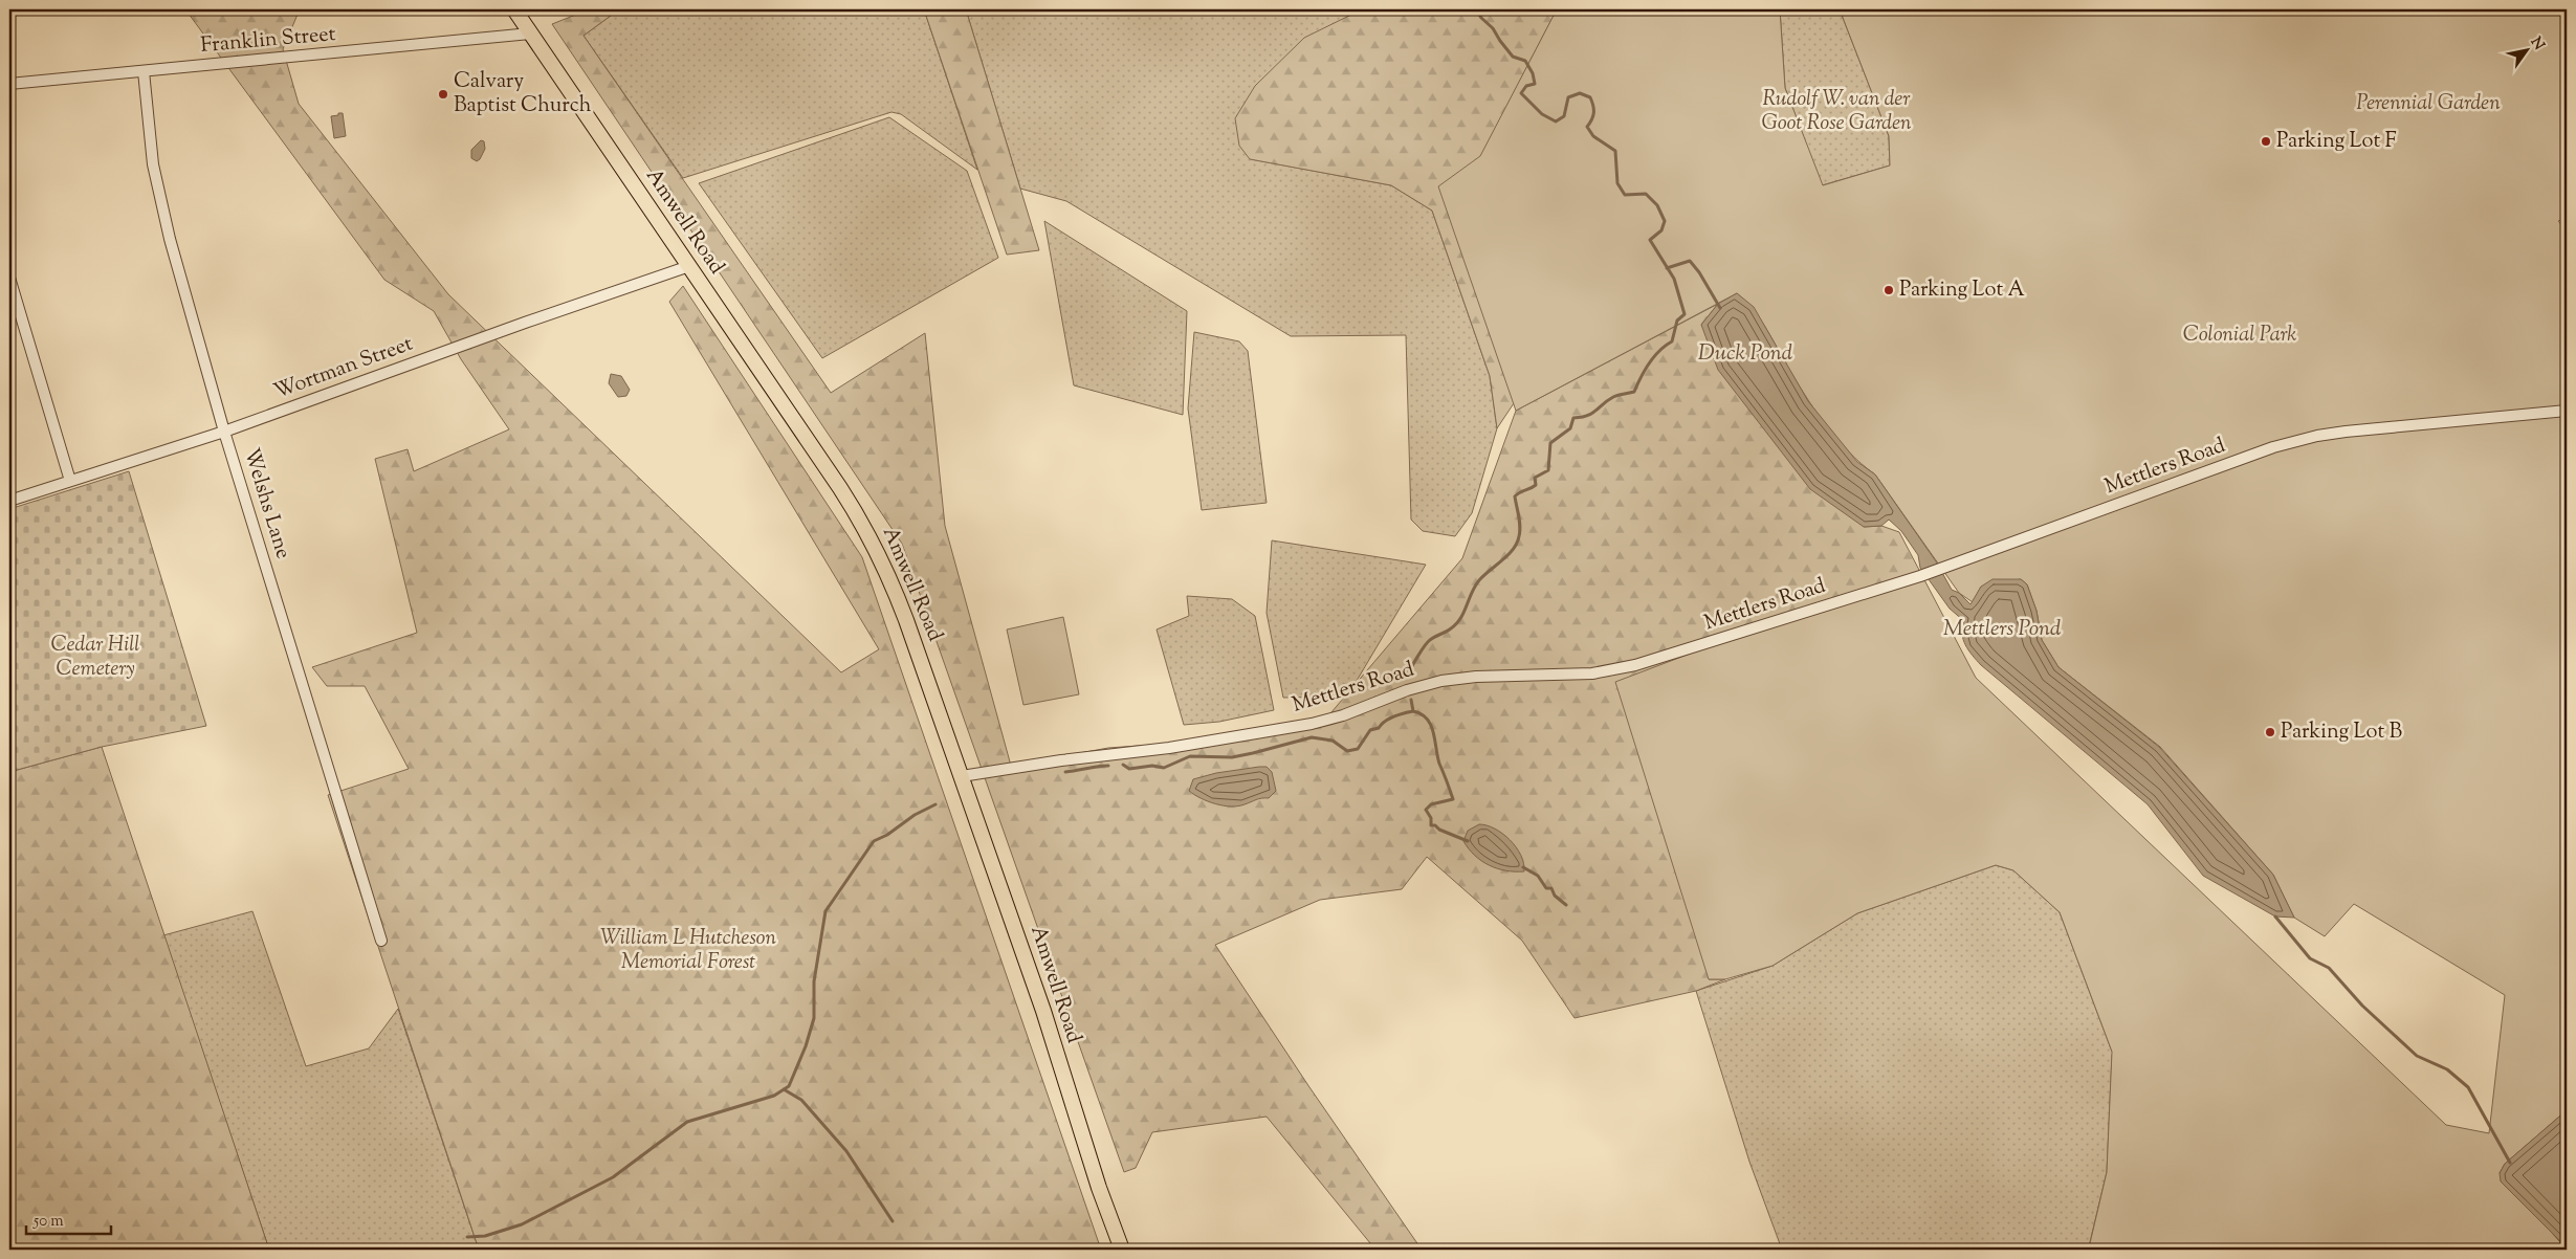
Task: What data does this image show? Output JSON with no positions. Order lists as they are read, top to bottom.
{
  "streets": {
    "main road": ["Amwell Road"],
    "street": [
      "Franklin Street",
      "Wortman Street",
      "Mettlers Road",
      "Welshs Lane"
    ]
  },
  "crossings": [
    ["Franklin Street", "Amwell Road"],
    ["Franklin Street", "Welshs Lane"],
    ["Amwell Road", "Wortman Street"],
    ["Amwell Road", "Mettlers Road"],
    ["Wortman Street", "Welshs Lane"]
  ],
  "water": ["Duck Pond", "Mettlers Pond"],
  "parks": [
    "Rudolf W. van der Goot Rose Garden",
    "Perennial Garden",
    "Colonial Park",
    "Cedar Hill Cemetery",
    "William L Hutcheson Memorial Forest"
  ],
  "places": [
    "Calvary Baptist Church",
    "Parking Lot F",
    "Parking Lot A",
    "Parking Lot B"
  ],
  "scale_bar": "50 m",
  "north": "top right"
}
